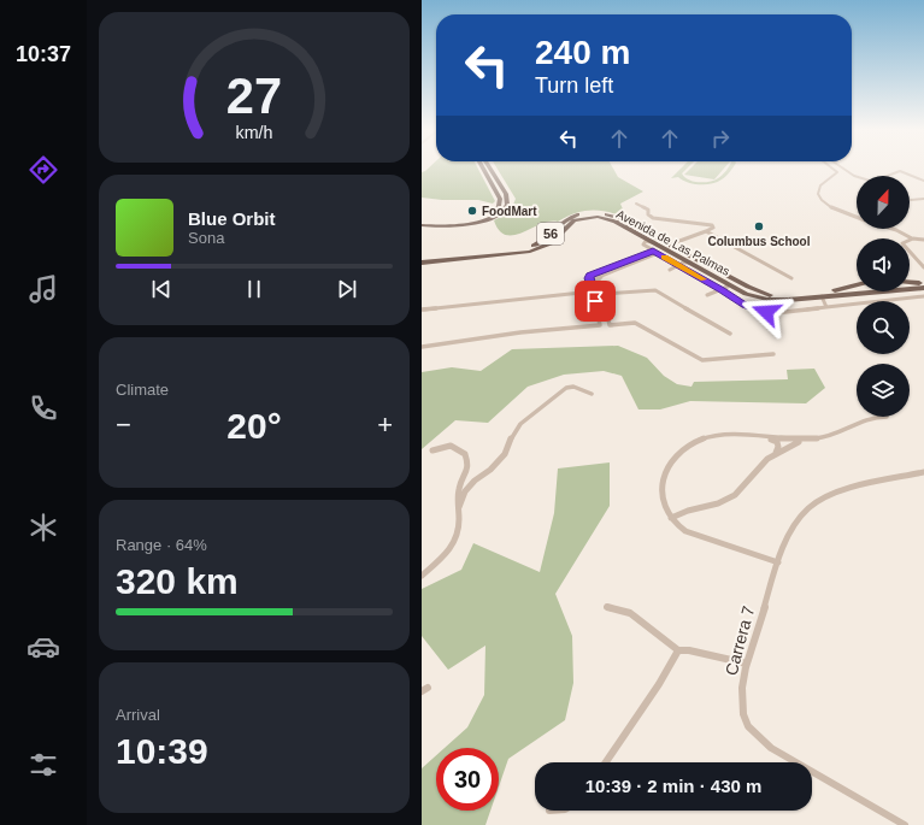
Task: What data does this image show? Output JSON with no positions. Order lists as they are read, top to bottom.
{
  "streets": {
    "main road": ["56", "Avenida de Las Palmas"],
    "street": ["Carrera 7"]
  },
  "places": ["FoodMart", "Columbus School"],
  "north": "top",
  "page": {
    "tabs": "10:37",
    "turn": ["240 m", "Turn left"],
    "song": ["Blue Orbit", "Sona"],
    "tile": [
      "Climate",
      ["Range · 64%", "320 km"],
      ["Arrival", "10:39"]
    ],
    "heat": ["−", "20°", "+"],
    "limit": "30",
    "trip": "10:39 · 2 min · 430 m",
    "gauge": ["27", "km/h"]
  }
}
